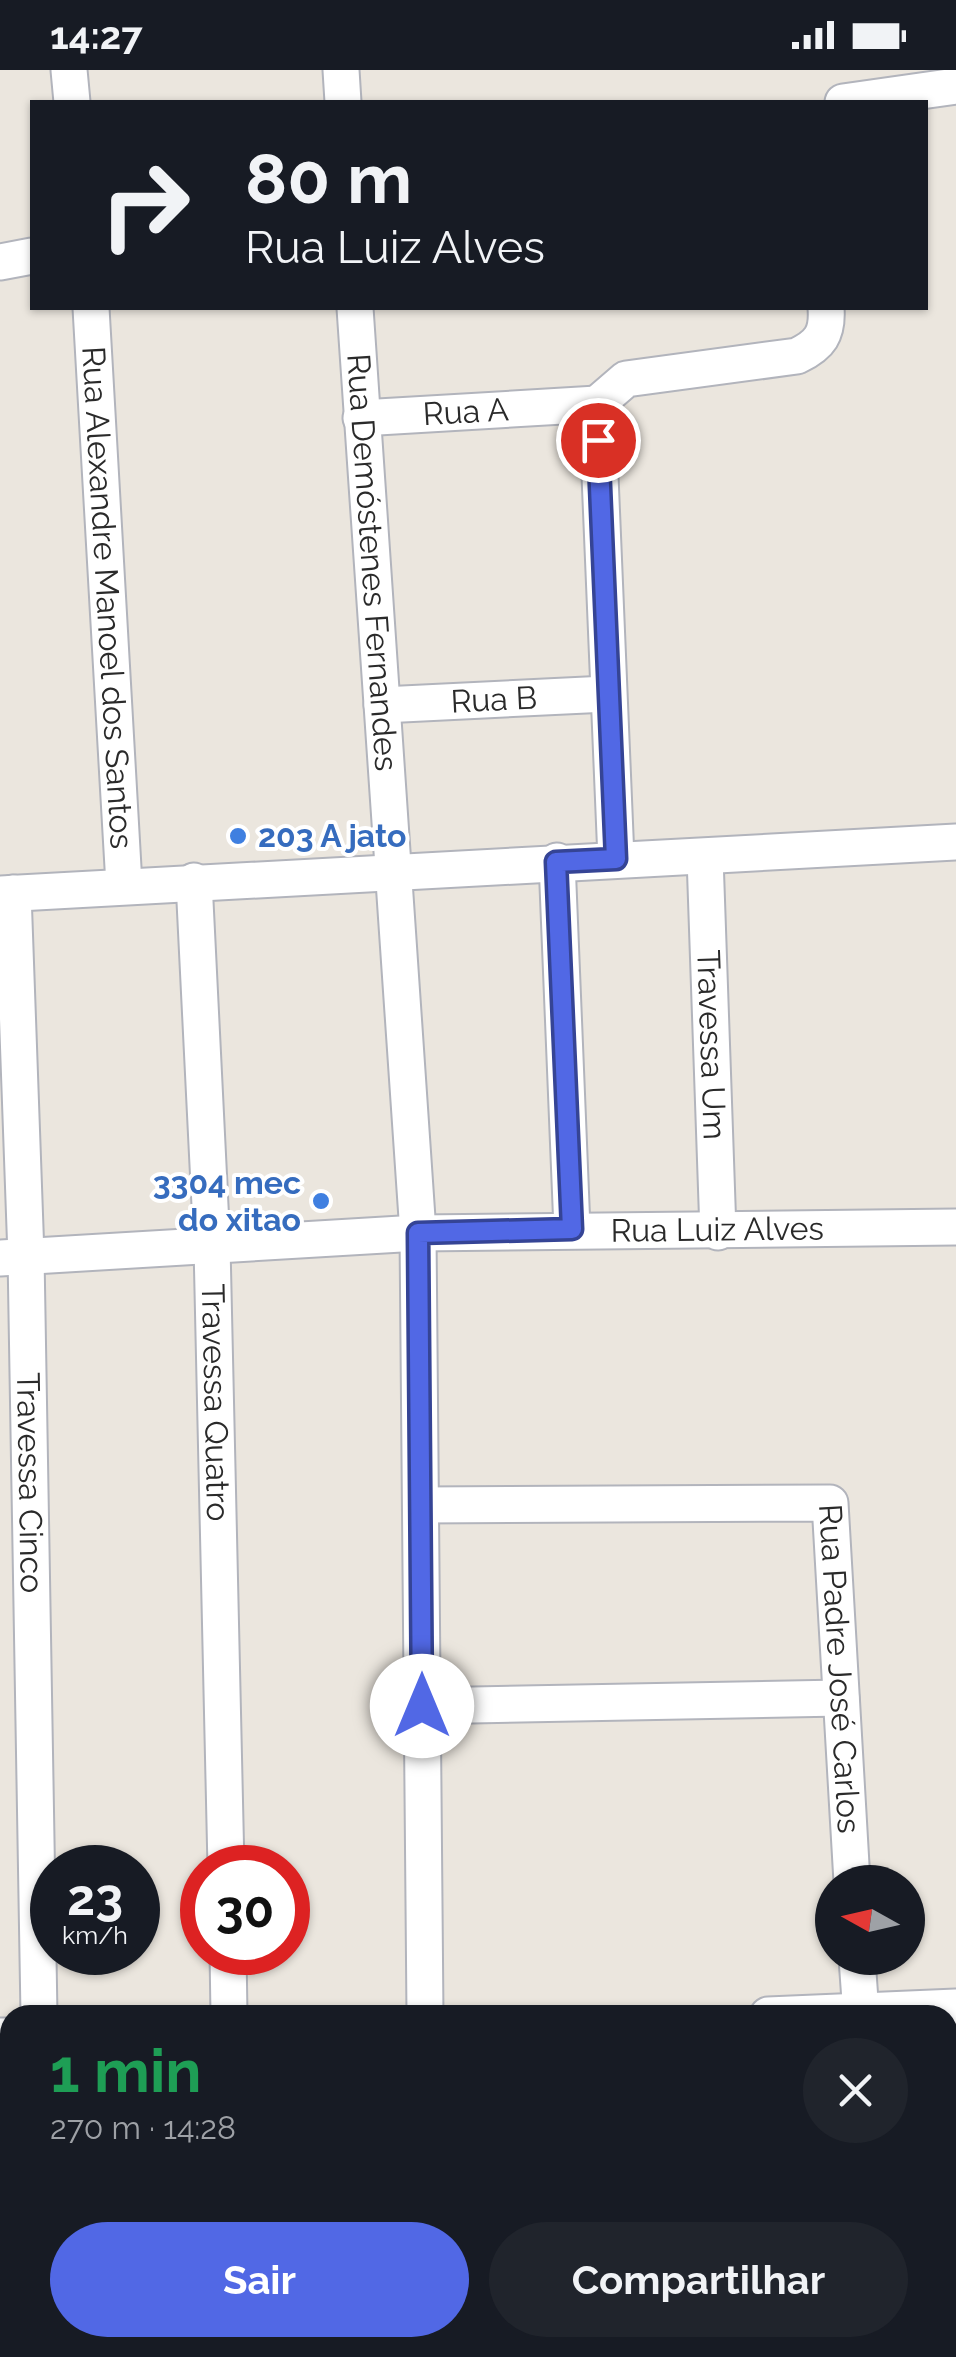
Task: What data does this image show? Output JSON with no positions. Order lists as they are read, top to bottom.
{
  "streets": {
    "street": [
      "Rua A",
      "Rua Demóstenes Fernandes",
      "Rua Alexandre Manoel dos Santos",
      "Rua B",
      "Travessa Um",
      "Rua Luiz Alves",
      "Travessa Quatro",
      "Travessa Cinco",
      "Rua Padre José Carlos"
    ]
  },
  "crossings": [
    ["Rua A", "Rua Demóstenes Fernandes"],
    ["Rua Demóstenes Fernandes", "Rua B"],
    ["Rua Demóstenes Fernandes", "Rua Luiz Alves"],
    ["Rua Demóstenes Fernandes", "Rua Padre José Carlos"],
    ["Travessa Um", "Rua Luiz Alves"],
    ["Rua Luiz Alves", "Travessa Quatro"],
    ["Rua Luiz Alves", "Travessa Cinco"]
  ],
  "places": ["203 A jato", "3304 mec do xitao"],
  "north": "left",
  "page": {
    "status": "14:27",
    "turn": ["80 m", "Rua Luiz Alves"],
    "speed": "23 km/h",
    "limit": "30",
    "heading": ["1 min", "270 m · 14:28"],
    "buttons": ["Sair", "Compartilhar"]
  }
}
